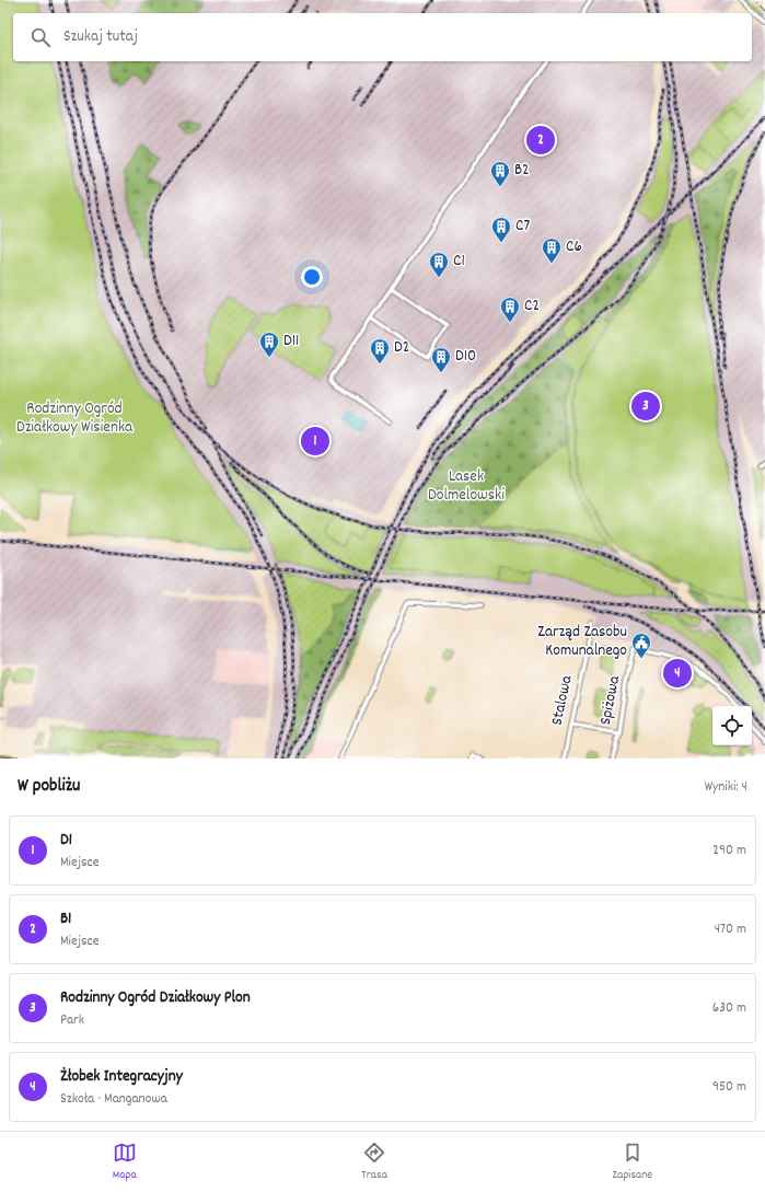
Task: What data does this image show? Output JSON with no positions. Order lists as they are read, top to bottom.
{
  "streets": {
    "street": ["Stalowa", "Spiżowa"]
  },
  "parks": ["Rodzinny Ogród Działkowy Wisienka", "Lasek Dolmelowski"],
  "places": {
    "building": [
      "B2",
      "C7",
      "C6",
      "C1",
      "C2",
      "D11",
      "D2",
      "D10"
    ],
    "public building": ["Zarząd Zasobu Komunalnego"]
  },
  "page": {
    "search": "Szukaj tutaj",
    "pins": [
      "2",
      "3",
      "1",
      "4"
    ],
    "heading": ["W pobliżu", "Wyniki: 4"],
    "list": [
      {
        "mark": "1",
        "name": "D1",
        "note": "Miejsce",
        "value": "290 m"
      },
      {
        "mark": "2",
        "name": "B1",
        "note": "Miejsce",
        "value": "470 m"
      },
      {
        "mark": "3",
        "name": "Rodzinny Ogród Działkowy Plon",
        "note": "Park",
        "value": "630 m"
      },
      {
        "mark": "4",
        "name": "Żłobek Integracyjny",
        "note": "Szkoła · Manganowa",
        "value": "950 m"
      }
    ],
    "nav": ["Mapa", "Trasa", "Zapisane"]
  }
}
